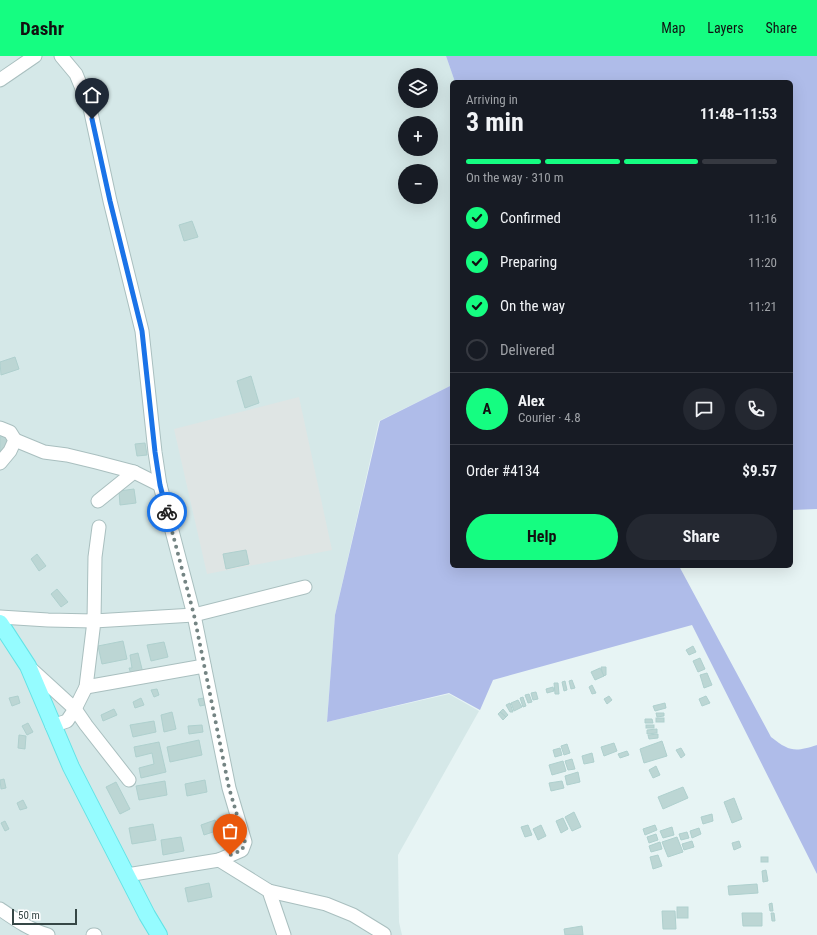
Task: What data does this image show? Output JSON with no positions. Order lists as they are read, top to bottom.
{
  "scale_bar": "50 m",
  "page": {
    "header": "Dashr",
    "nav": ["Map", "Layers", "Share"],
    "map_buttons": ["+", "−"],
    "heading": ["3 min", "Arriving in", "11:48–11:53"],
    "panel": [
      "Alex",
      "Courier · 4.8",
      "Order #4134",
      "$9.57"
    ],
    "bar": "On the way · 310 m",
    "list": [
      ["Confirmed", "11:16"],
      ["Preparing", "11:20"],
      ["On the way", "11:21"],
      "Delivered"
    ],
    "round": "A",
    "buttons": ["Help", "Share"],
    "scale": "50 m"
  }
}
